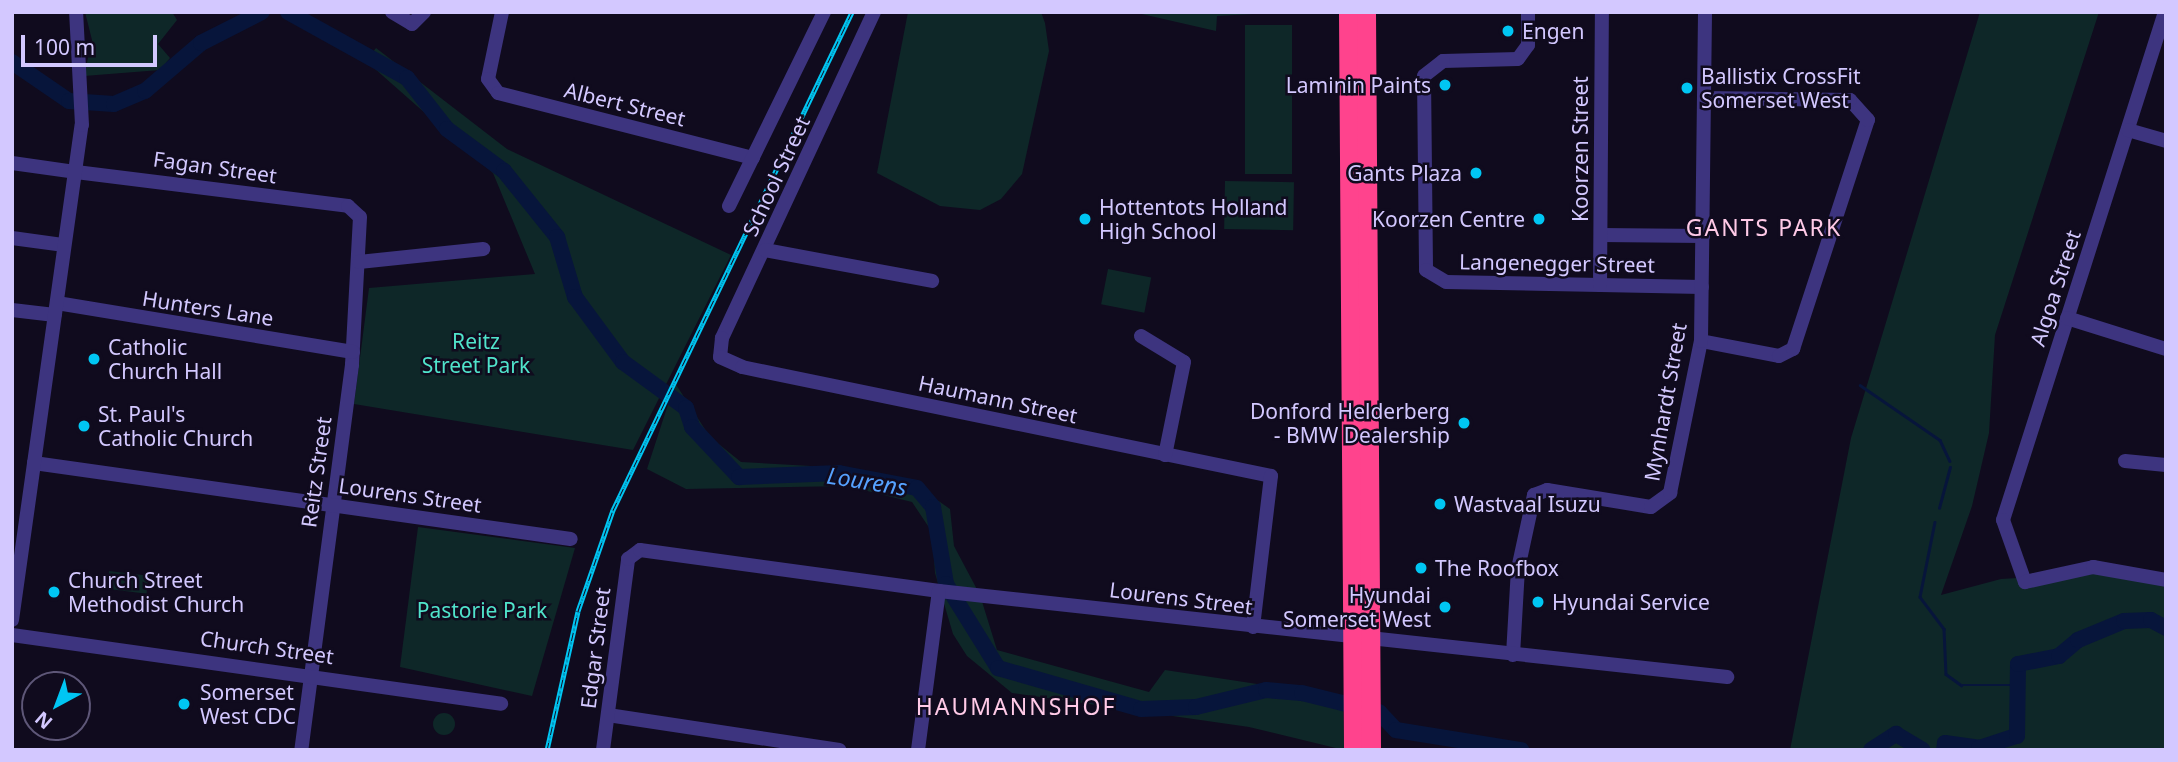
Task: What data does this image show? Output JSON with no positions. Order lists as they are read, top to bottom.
{
  "streets": {
    "street": [
      "Albert Street",
      "Koorzen Street",
      "Fagan Street",
      "School Street",
      "Langenegger Street",
      "Algoa Street",
      "Hunters Lane",
      "Haumann Street",
      "Mynhardt Street",
      "Reitz Street",
      "Lourens Street",
      "Church Street",
      "Edgar Street"
    ]
  },
  "crossings": [
    ["Koorzen Street", "Langenegger Street"],
    ["Fagan Street", "Reitz Street"],
    ["School Street", "Haumann Street"],
    ["Langenegger Street", "Mynhardt Street"],
    ["Hunters Lane", "Reitz Street"],
    ["Haumann Street", "Lourens Street"],
    ["Mynhardt Street", "Lourens Street"],
    ["Reitz Street", "Lourens Street"],
    ["Reitz Street", "Church Street"],
    ["Lourens Street", "Edgar Street"]
  ],
  "districts": ["GANTS PARK", "HAUMANNSHOF"],
  "water": ["Lourens"],
  "parks": ["Reitz Street Park", "Pastorie Park"],
  "places": [
    "Engen",
    "Laminin Paints",
    "Ballistix CrossFit Somerset West",
    "Gants Plaza",
    "Hottentots Holland High School",
    "Koorzen Centre",
    "Catholic Church Hall",
    "Donford Helderberg - BMW Dealership",
    "St. Paul's Catholic Church",
    "Wastvaal Isuzu",
    "The Roofbox",
    "Church Street Methodist Church",
    "Hyundai Service",
    "Hyundai Somerset West",
    "Somerset West CDC"
  ],
  "scale_bar": "100 m",
  "north": "bottom left"
}
